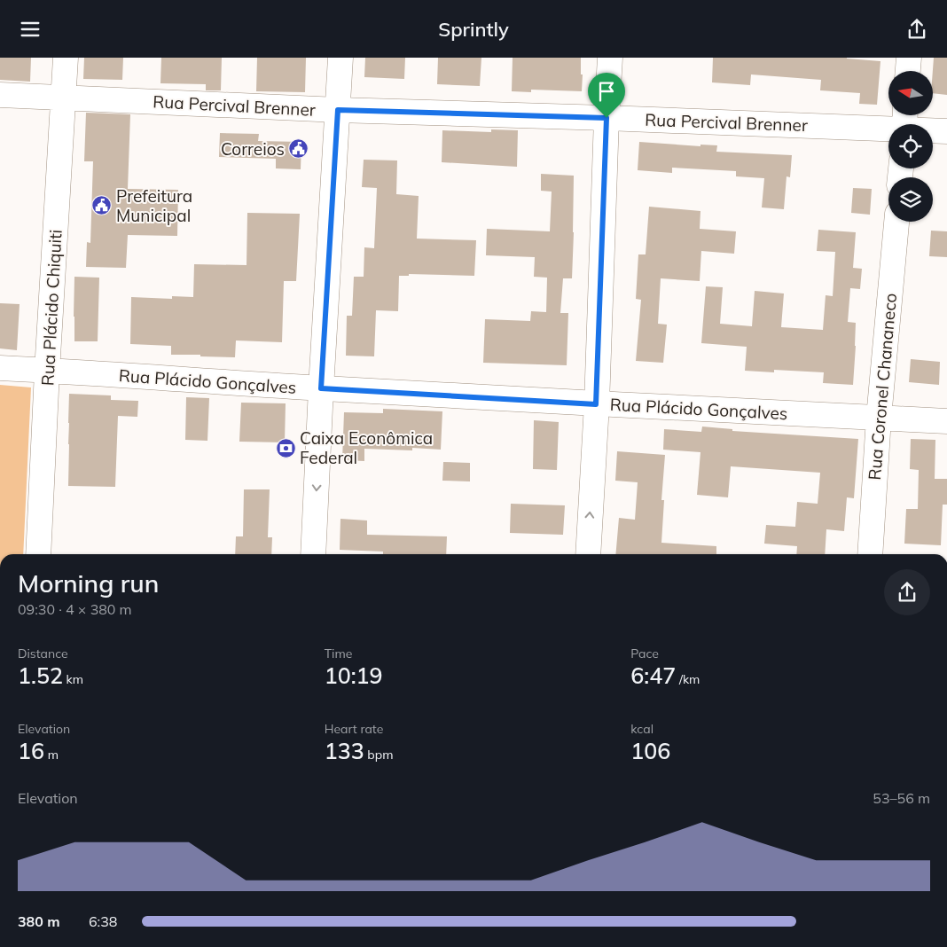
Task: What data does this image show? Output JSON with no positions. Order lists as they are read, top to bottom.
{
  "streets": {
    "street": [
      "Rua Percival Brenner",
      "Rua Plácido Chiquiti",
      "Rua Plácido Gonçalves",
      "Rua Coronel Chananeco"
    ]
  },
  "crossings": [
    ["Rua Percival Brenner", "Rua Plácido Chiquiti"],
    ["Rua Plácido Chiquiti", "Rua Plácido Gonçalves"],
    ["Rua Plácido Gonçalves", "Rua Coronel Chananeco"]
  ],
  "places": {
    "public building": ["Correios", "Prefeitura Municipal"],
    "bank": ["Caixa Econômica Federal"]
  },
  "north": "left",
  "page": {
    "header": "Sprintly",
    "heading": ["Morning run", "09:30 · 4 × 380 m"],
    "stats": [
      ["Distance", "1.52 km"],
      ["Time", "10:19"],
      ["Pace", "6:47 /km"],
      ["Elevation", "16 m"],
      ["Heart rate", "133 bpm"],
      ["kcal", "106"]
    ],
    "chart": ["Elevation", "53–56 m"],
    "list": [
      {
        "name": "380 m",
        "note": "6:38"
      }
    ]
  }
}
